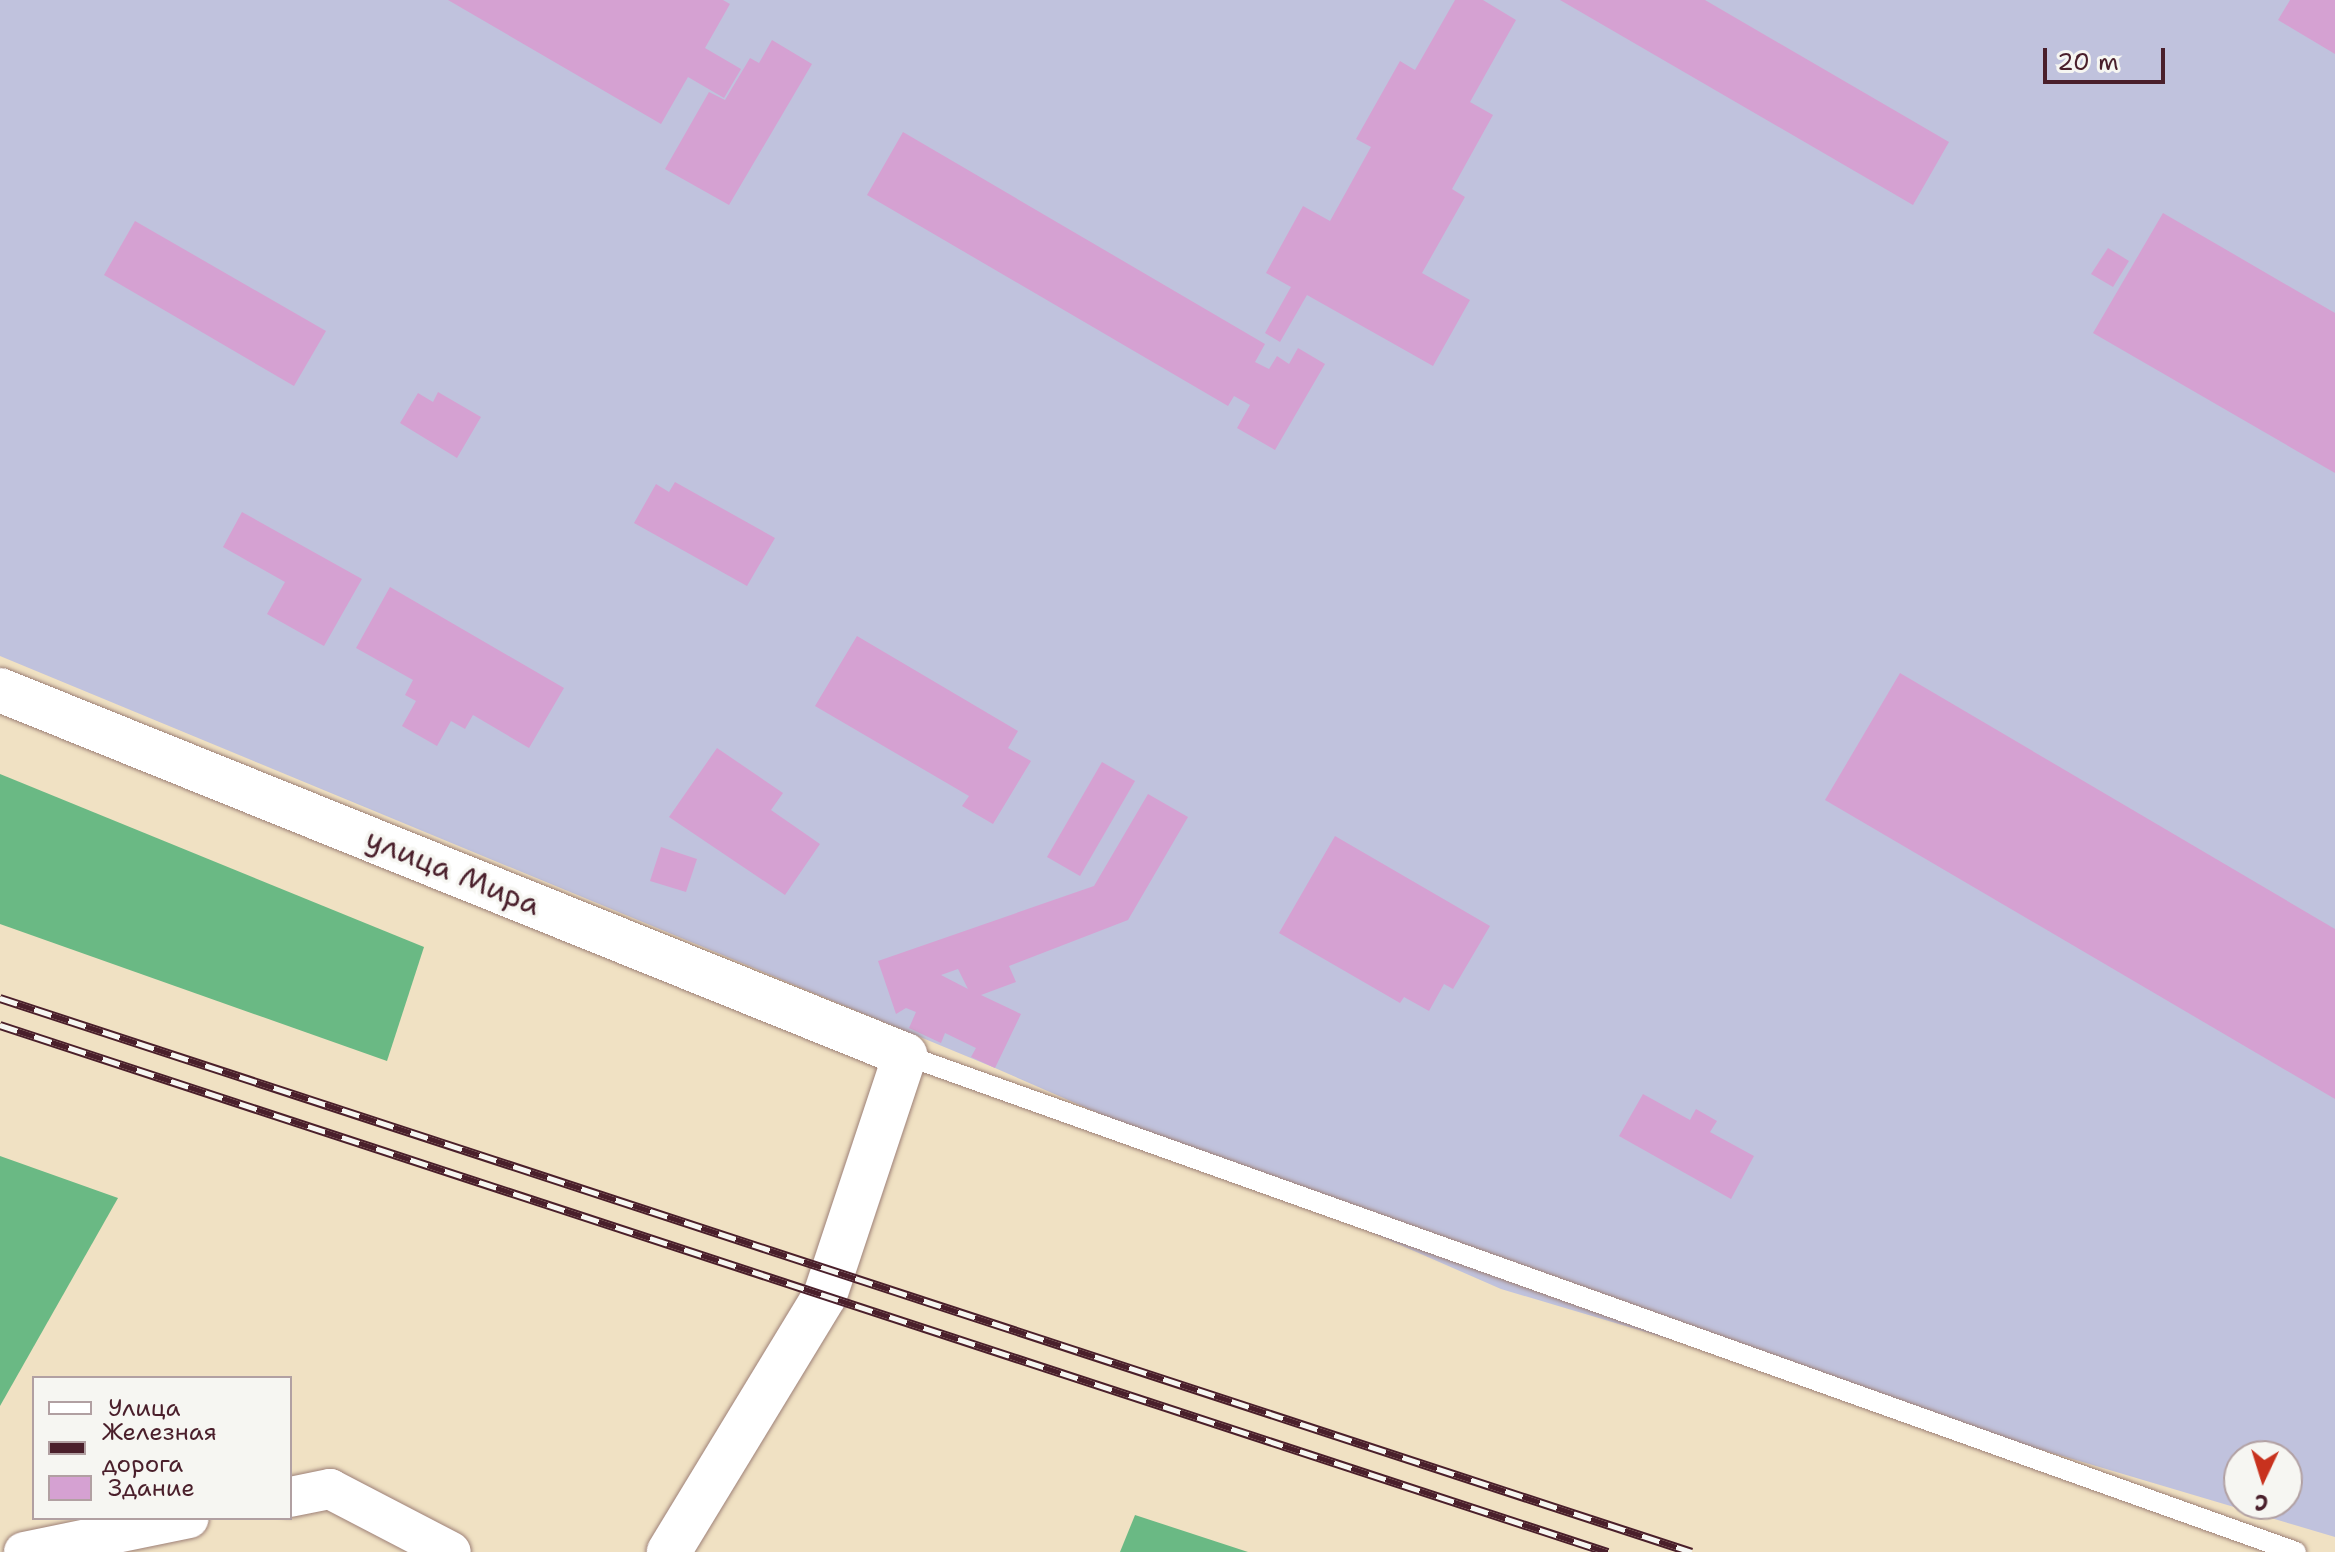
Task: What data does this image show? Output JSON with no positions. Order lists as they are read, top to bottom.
{
  "streets": {
    "street": ["улица Мира"]
  },
  "legend": ["Улица", "Железная дорога", "Здание"],
  "scale_bar": "20 m",
  "north": "bottom"
}
